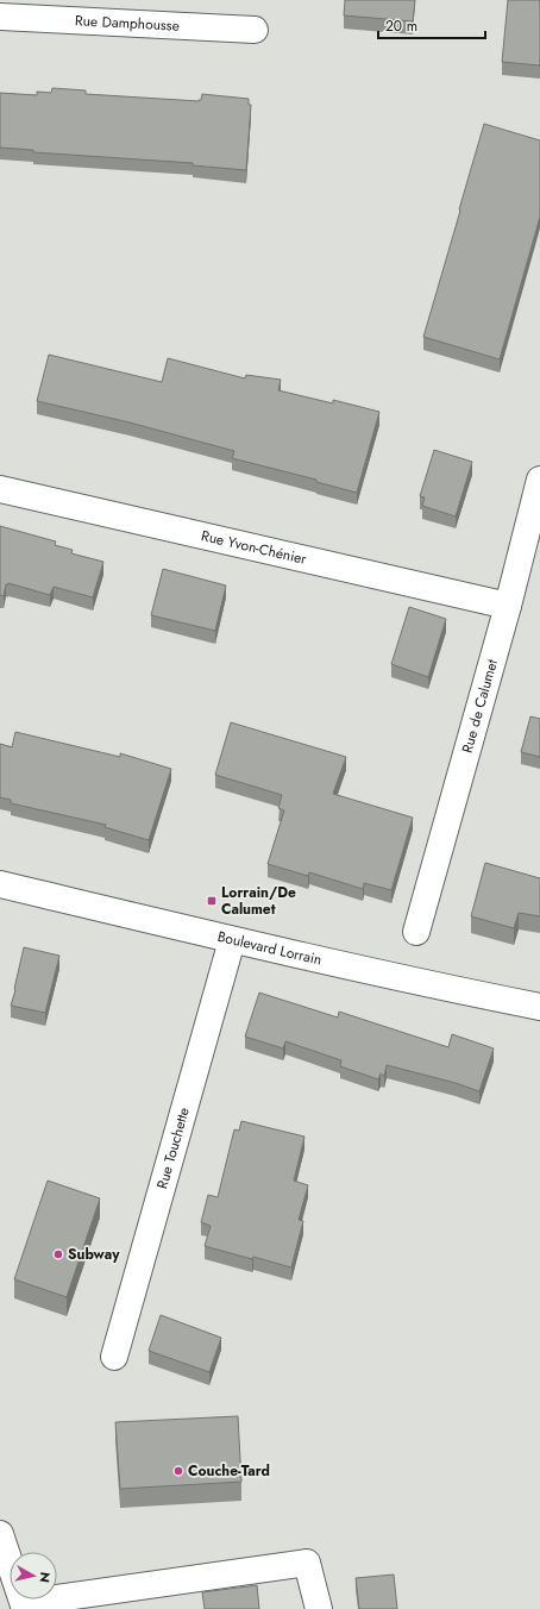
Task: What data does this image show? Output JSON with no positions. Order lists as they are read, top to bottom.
{
  "streets": {
    "street": [
      "Rue Damphousse",
      "Rue Yvon-Chénier",
      "Rue de Calumet",
      "Boulevard Lorrain",
      "Rue Touchette"
    ]
  },
  "crossings": [
    ["Rue Yvon-Chénier", "Rue de Calumet"],
    ["Boulevard Lorrain", "Rue Touchette"]
  ],
  "places": {
    "transit": ["Lorrain/De Calumet"],
    "other": ["Subway", "Couche-Tard"]
  },
  "scale_bar": "20 m",
  "north": "right"
}
